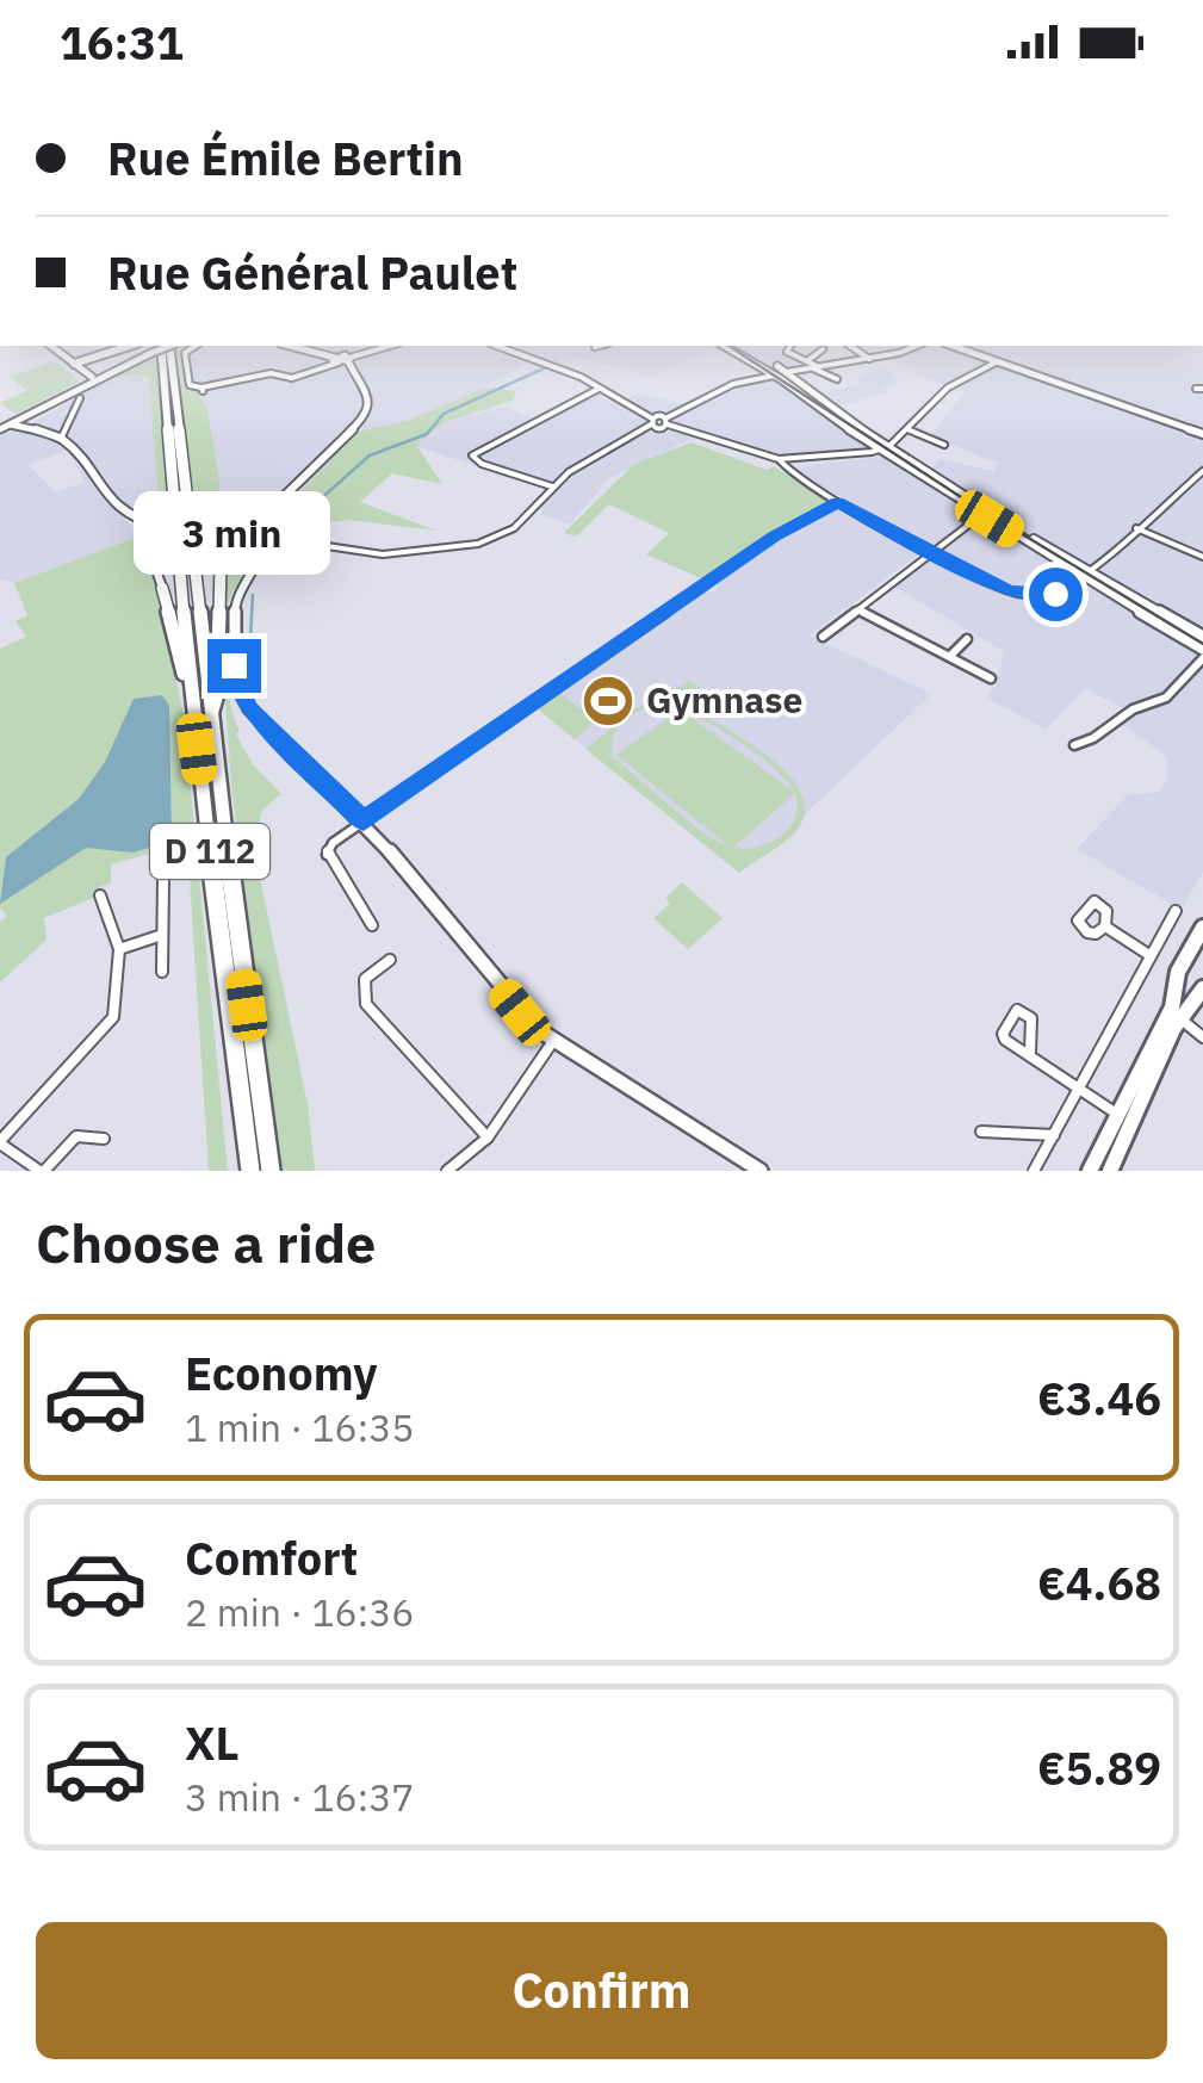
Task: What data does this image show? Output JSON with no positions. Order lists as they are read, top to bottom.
{
  "streets": {
    "highway": ["D 112"]
  },
  "places": {
    "sports": ["Gymnase"]
  },
  "page": {
    "status": "16:31",
    "banner": ["Rue Émile Bertin", "Rue Général Paulet"],
    "bubble": "3 min",
    "heading": "Choose a ride",
    "list": [
      {
        "name": "Economy",
        "note": "1 min · 16:35",
        "value": "€3.46"
      },
      {
        "name": "Comfort",
        "note": "2 min · 16:36",
        "value": "€4.68"
      },
      {
        "name": "XL",
        "note": "3 min · 16:37",
        "value": "€5.89"
      }
    ],
    "buttons": "Confirm"
  }
}
